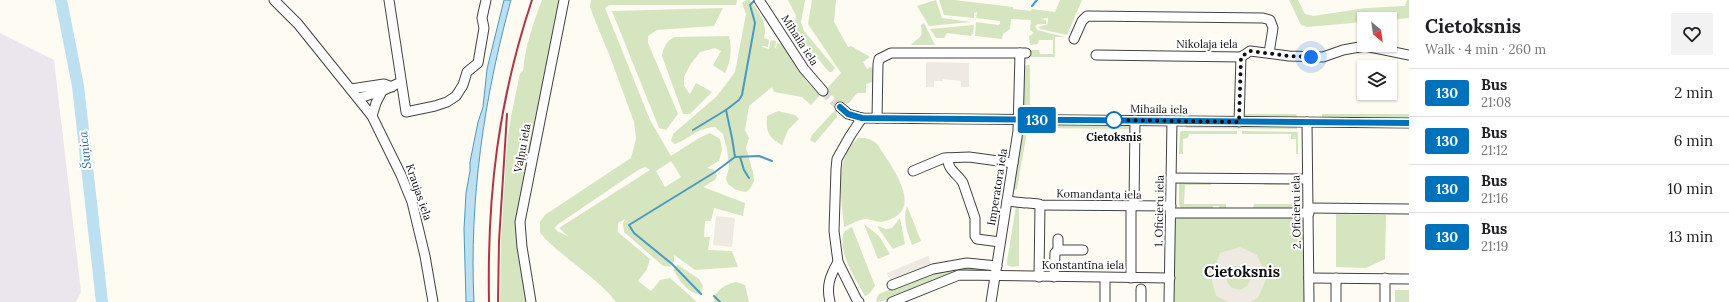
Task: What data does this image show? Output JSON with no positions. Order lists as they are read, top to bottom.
{
  "streets": {
    "street": [
      "Mihaila iela",
      "Nikolaja iela",
      "Vaļņu iela",
      "Imperatora iela",
      "Kraujas iela",
      "Komandanta iela",
      "1. Oficieru iela",
      "2. Oficieru iela",
      "Konstantīna iela"
    ]
  },
  "crossings": [
    ["Mihaila iela", "Imperatora iela"],
    ["Mihaila iela", "1. Oficieru iela"],
    ["Mihaila iela", "2. Oficieru iela"],
    ["Imperatora iela", "Komandanta iela"],
    ["Imperatora iela", "Konstantīna iela"],
    ["Komandanta iela", "1. Oficieru iela"],
    ["Komandanta iela", "2. Oficieru iela"],
    ["1. Oficieru iela", "Konstantīna iela"]
  ],
  "districts": ["Cietoksnis"],
  "water": ["Šuņica"],
  "places": ["Cietoksnis"],
  "lines": ["bus line 130"],
  "north": "bottom right",
  "page": {
    "on_map": "130",
    "heading": ["Cietoksnis", "Walk · 4 min · 260 m"],
    "list": [
      {
        "mark": "130",
        "name": "Bus",
        "note": "21:08",
        "value": "2 min"
      },
      {
        "mark": "130",
        "name": "Bus",
        "note": "21:12",
        "value": "6 min"
      },
      {
        "mark": "130",
        "name": "Bus",
        "note": "21:16",
        "value": "10 min"
      },
      {
        "mark": "130",
        "name": "Bus",
        "note": "21:19",
        "value": "13 min"
      }
    ]
  }
}
